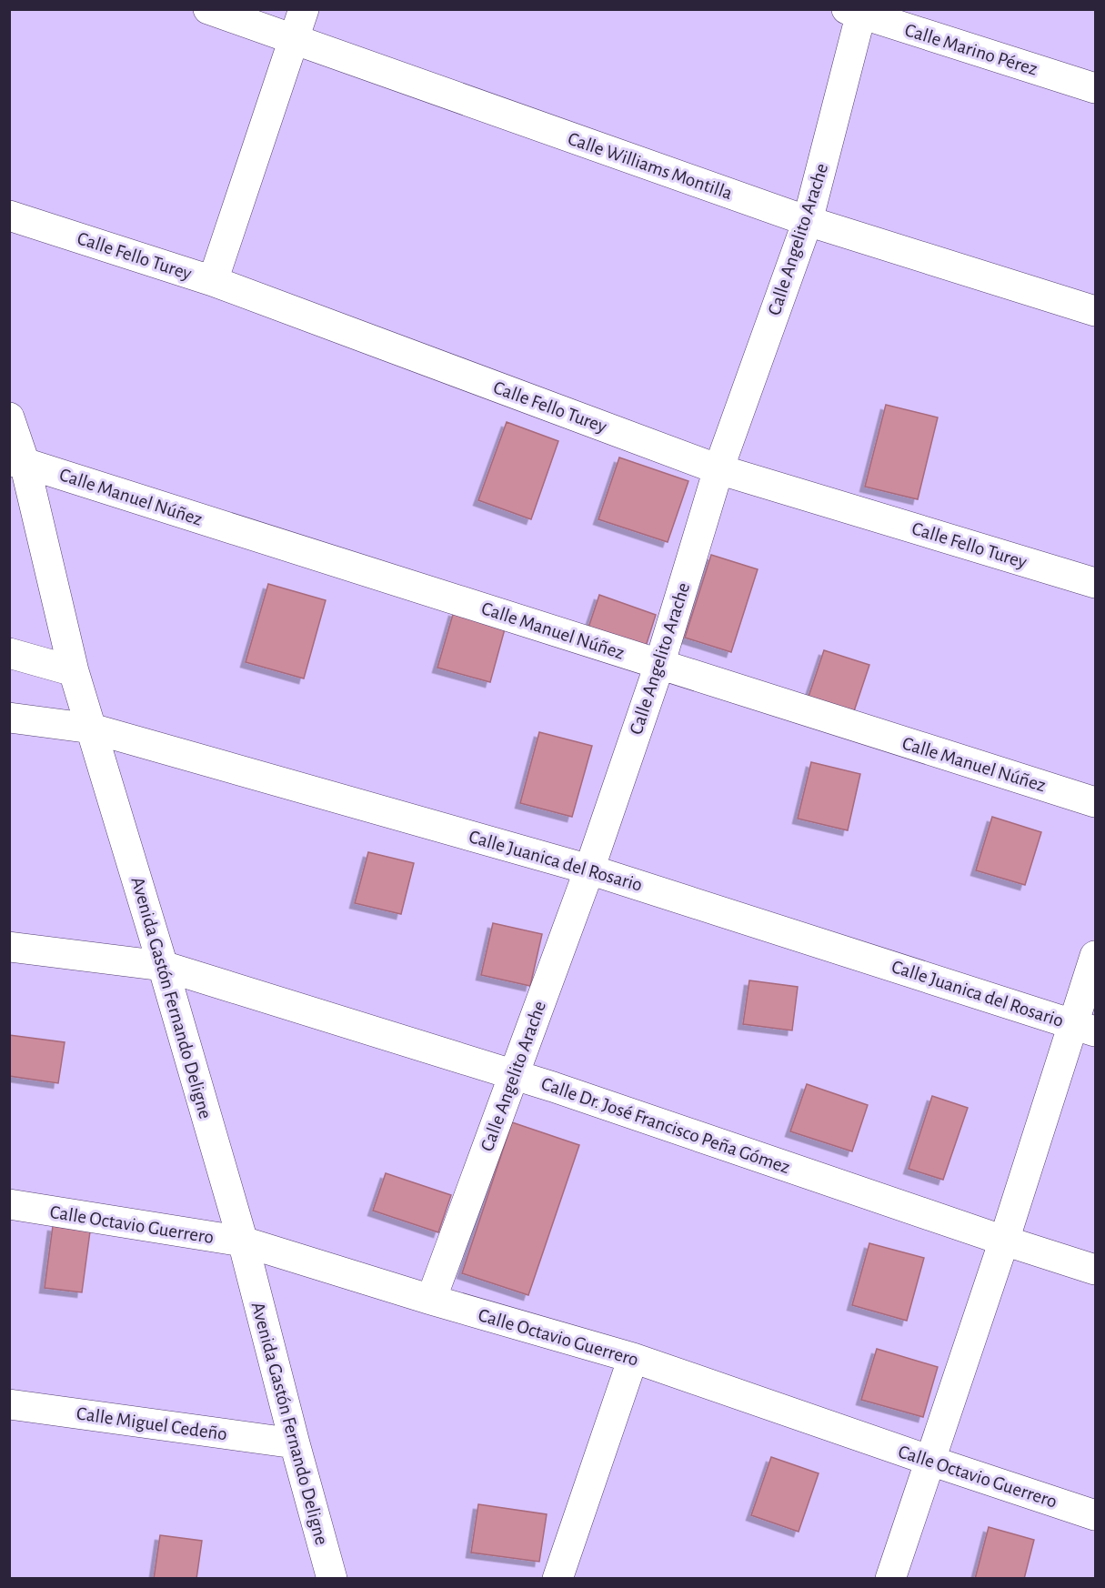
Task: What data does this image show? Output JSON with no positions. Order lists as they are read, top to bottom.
{
  "streets": {
    "street": [
      "Calle Marino Pérez",
      "Calle Williams Montilla",
      "Calle Angelito Arache",
      "Calle Fello Turey",
      "Calle Manuel Núñez",
      "Calle Juanica del Rosario",
      "Avenida Gastón Fernando Deligne",
      "Calle Dr. José Francisco Peña Gómez",
      "Calle Octavio Guerrero",
      "Calle Miguel Cedeño"
    ]
  },
  "crossings": [
    ["Calle Marino Pérez", "Calle Angelito Arache"],
    ["Calle Williams Montilla", "Calle Angelito Arache"],
    ["Calle Angelito Arache", "Calle Fello Turey"],
    ["Calle Angelito Arache", "Calle Manuel Núñez"],
    ["Calle Angelito Arache", "Calle Juanica del Rosario"],
    ["Calle Angelito Arache", "Calle Dr. José Francisco Peña Gómez"],
    ["Calle Angelito Arache", "Calle Octavio Guerrero"],
    ["Calle Manuel Núñez", "Avenida Gastón Fernando Deligne"],
    ["Calle Juanica del Rosario", "Avenida Gastón Fernando Deligne"],
    ["Avenida Gastón Fernando Deligne", "Calle Dr. José Francisco Peña Gómez"],
    ["Avenida Gastón Fernando Deligne", "Calle Octavio Guerrero"],
    ["Avenida Gastón Fernando Deligne", "Calle Miguel Cedeño"]
  ]
}
